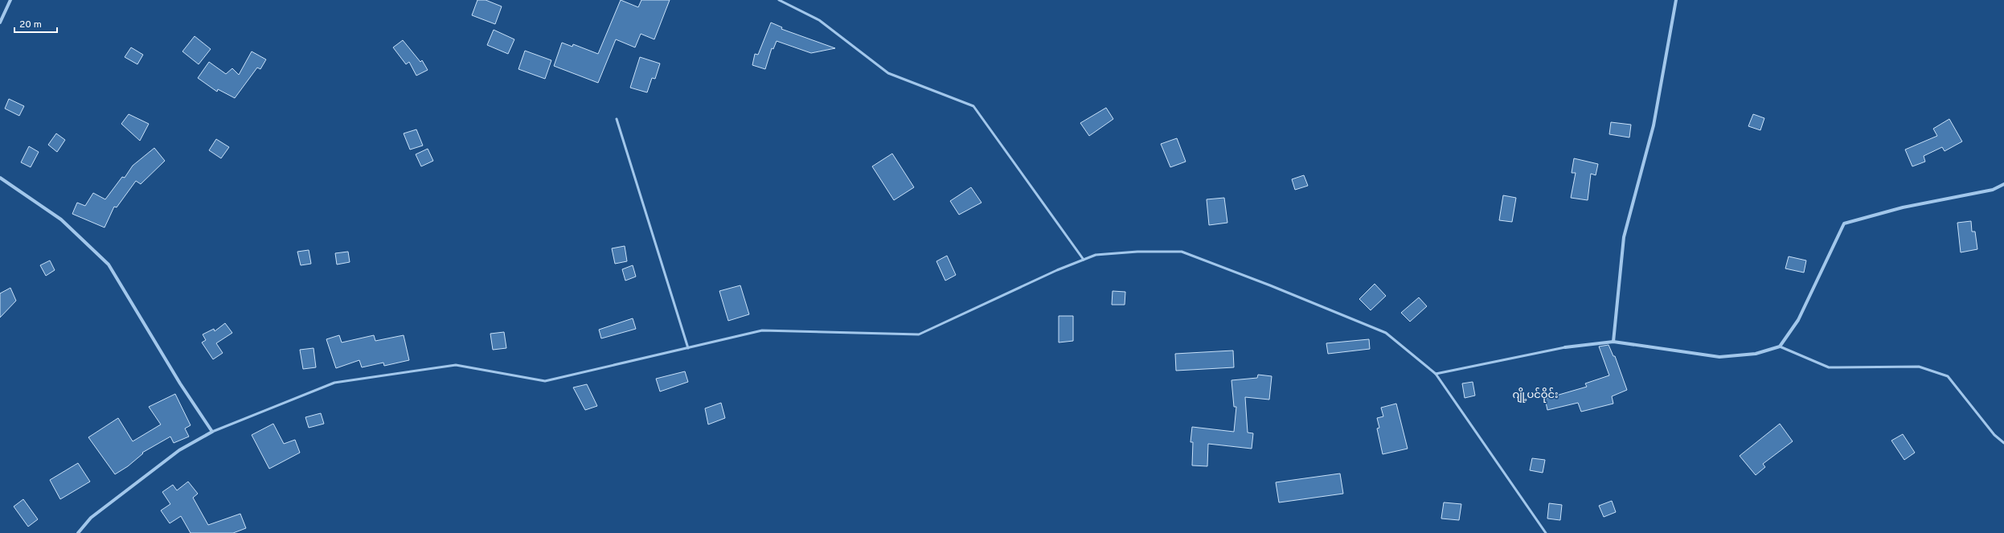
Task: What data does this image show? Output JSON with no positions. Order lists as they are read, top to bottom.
{
  "districts": ["ဂျို့ပင်ဝိုင်း"],
  "scale_bar": "20 m"
}
